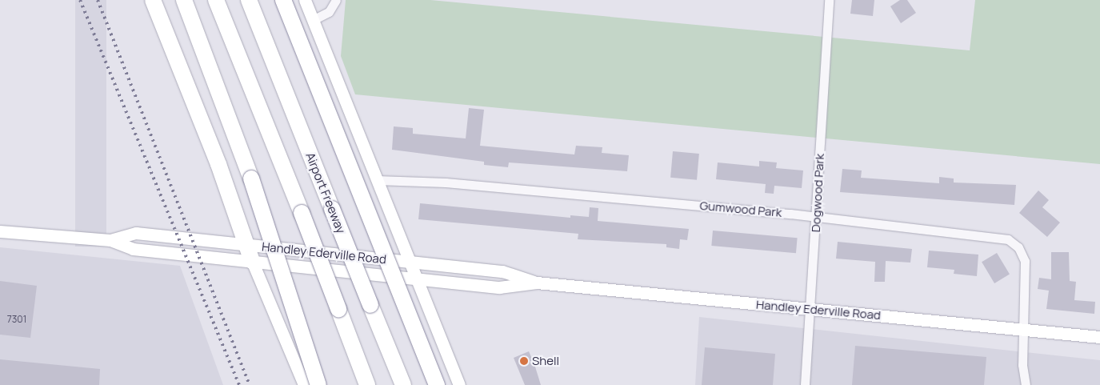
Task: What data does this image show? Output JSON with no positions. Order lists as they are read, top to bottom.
{
  "streets": {
    "highway": ["Airport Freeway"],
    "main road": ["Handley Ederville Road"],
    "street": ["Dogwood Park", "Gumwood Park"]
  },
  "crossings": [
    ["Dogwood Park", "Gumwood Park"],
    ["Dogwood Park", "Handley Ederville Road"],
    ["Gumwood Park", "Handley Ederville Road"]
  ],
  "places": ["Shell"],
  "house_numbers": ["7301"]
}
